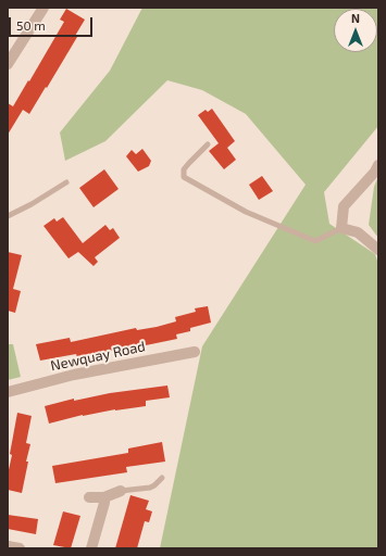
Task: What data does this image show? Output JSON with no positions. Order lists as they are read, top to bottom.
{
  "streets": {
    "street": ["Newquay Road"]
  },
  "scale_bar": "50 m",
  "north": "top"
}
